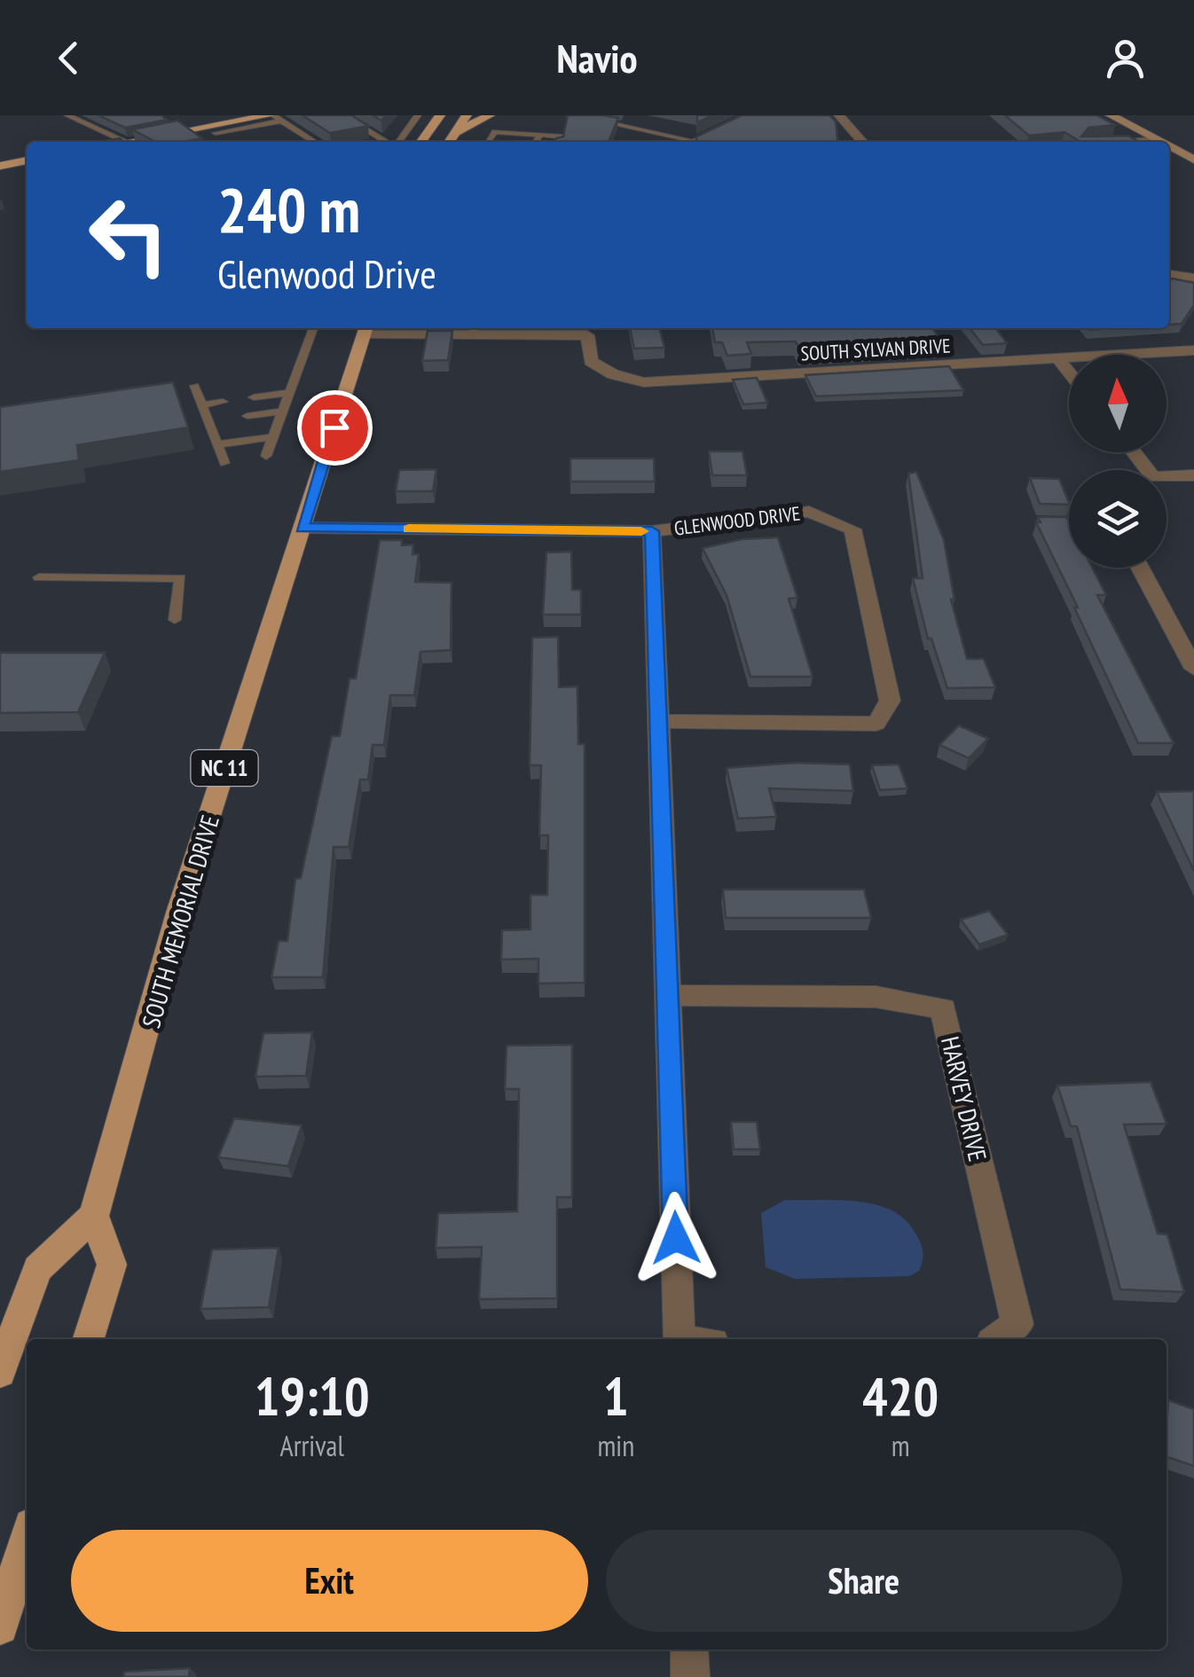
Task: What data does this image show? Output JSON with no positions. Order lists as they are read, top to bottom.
{
  "streets": {
    "main road": ["NC 11", "SOUTH MEMORIAL DRIVE"],
    "street": ["SOUTH SYLVAN DRIVE", "GLENWOOD DRIVE", "HARVEY DRIVE"]
  },
  "crossings": [
    ["GLENWOOD DRIVE", "SOUTH MEMORIAL DRIVE"]
  ],
  "north": "top",
  "page": {
    "header": "Navio",
    "turn": ["240 m", "Glenwood Drive"],
    "eta": [
      "19:10",
      "Arrival",
      "1",
      "min",
      "420",
      "m"
    ],
    "buttons": ["Exit", "Share"]
  }
}
